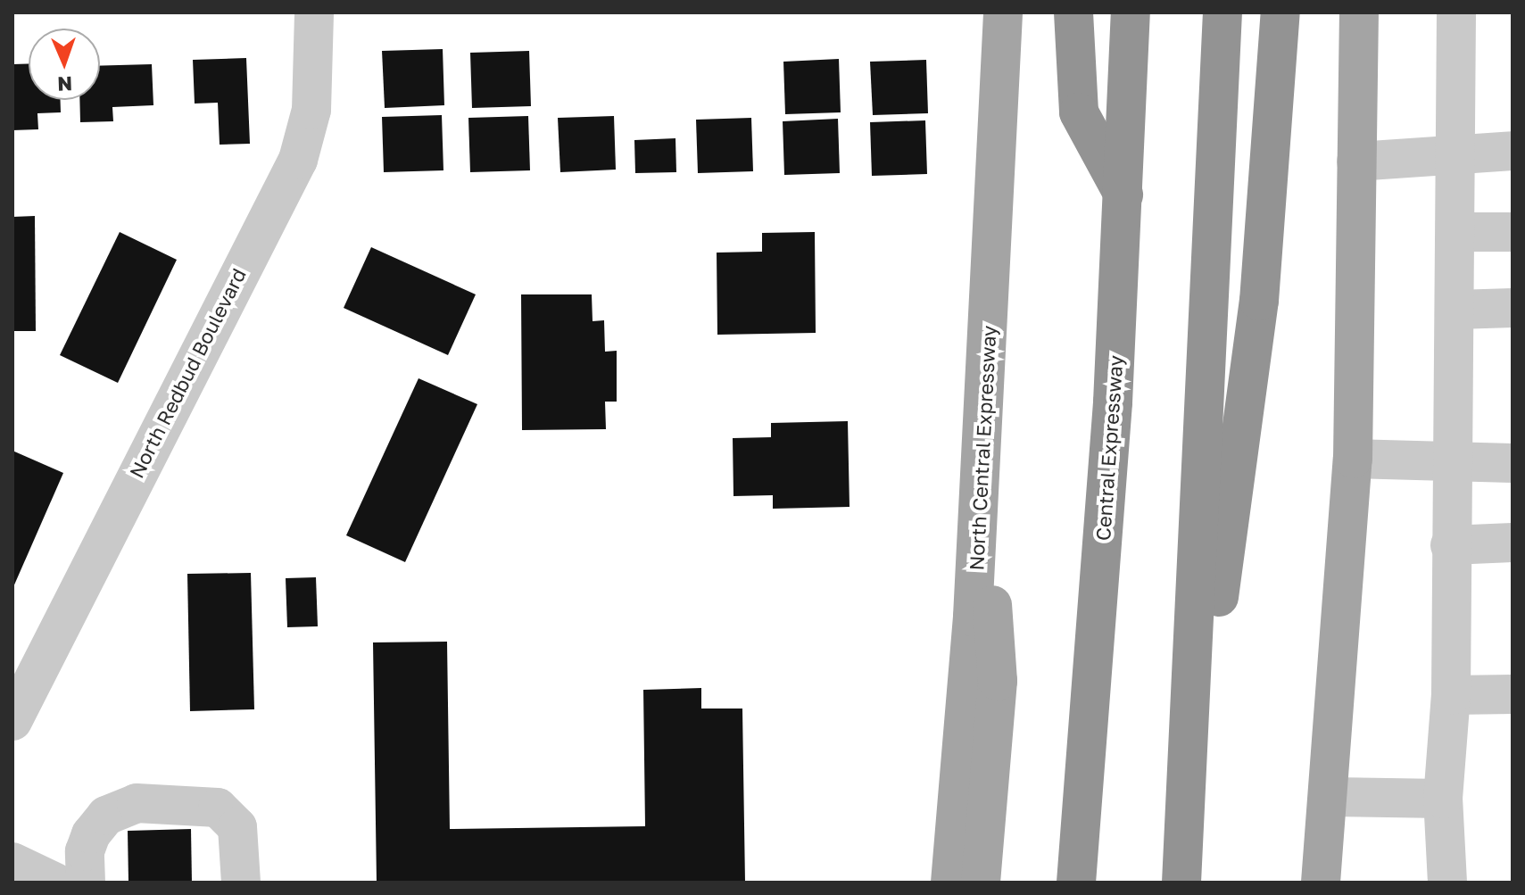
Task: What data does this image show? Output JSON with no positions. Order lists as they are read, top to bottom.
{
  "streets": {
    "highway": ["Central Expressway"],
    "main road": ["North Central Expressway"],
    "street": ["North Redbud Boulevard"]
  },
  "north": "bottom"
}
